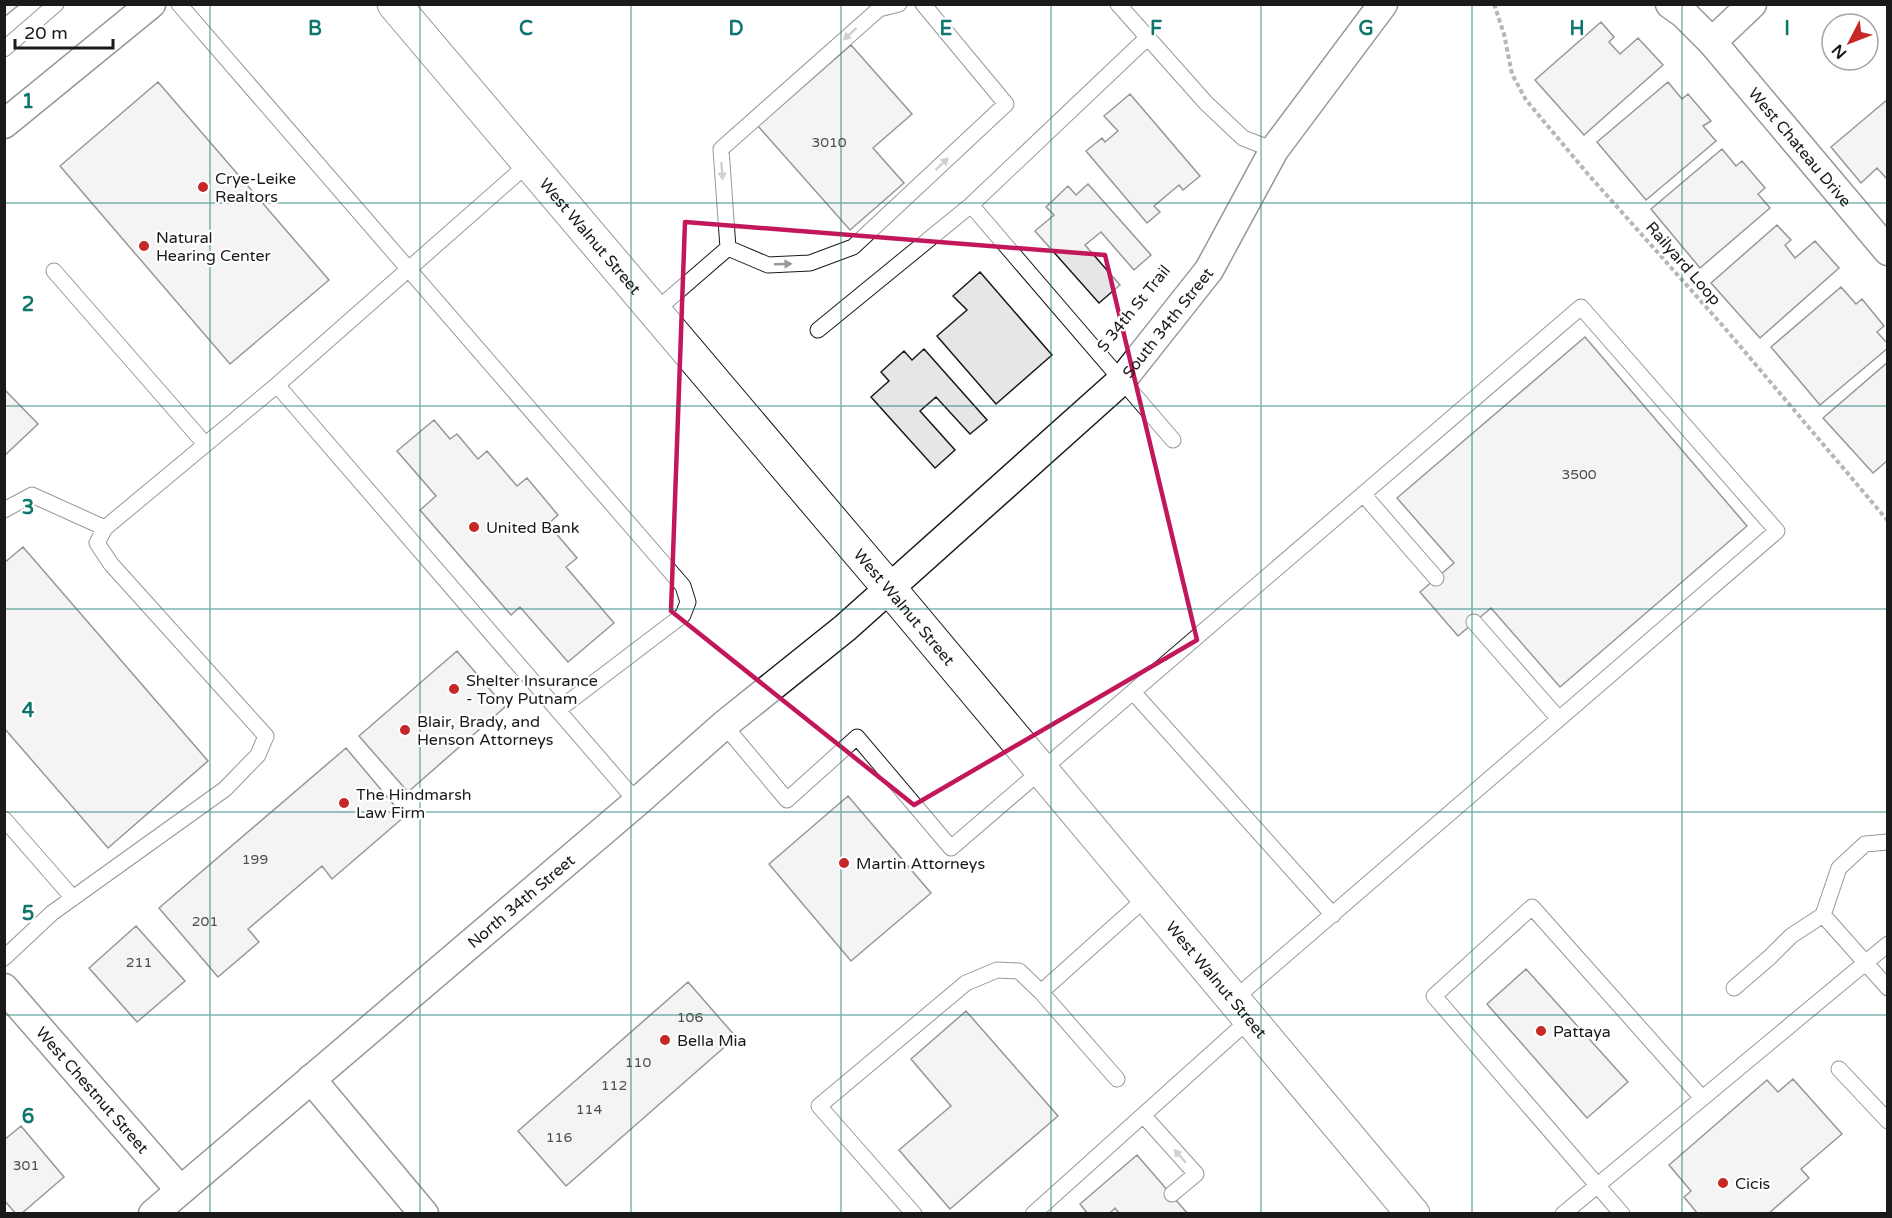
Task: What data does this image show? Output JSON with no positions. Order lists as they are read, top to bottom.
{
  "streets": {
    "main road": ["West Walnut Street"],
    "street": [
      "West Chateau Drive",
      "South 34th Street",
      "North 34th Street",
      "West Chestnut Street"
    ],
    "path": ["Railyard Loop"]
  },
  "crossings": [
    ["West Walnut Street", "South 34th Street"],
    ["West Walnut Street", "North 34th Street"],
    ["South 34th Street", "North 34th Street"],
    ["North 34th Street", "West Chestnut Street"]
  ],
  "places": [
    "Crye-Leike Realtors",
    "Natural Hearing Center",
    "United Bank",
    "Shelter Insurance - Tony Putnam",
    "Blair, Brady, and Henson Attorneys",
    "The Hindmarsh Law Firm",
    "Martin Attorneys",
    "Pattaya",
    "Bella Mia",
    "Cicis"
  ],
  "house_numbers": [
    "3010",
    "3500",
    "199",
    "201",
    "211",
    "106",
    "110",
    "112",
    "114",
    "116",
    "301"
  ],
  "scale_bar": "20 m",
  "north": "bottom left",
  "grid": {
    "columns": [
      "B",
      "C",
      "D",
      "E",
      "F",
      "G",
      "H",
      "I"
    ],
    "rows": [
      "1",
      "2",
      "3",
      "4",
      "5",
      "6"
    ]
  }
}
